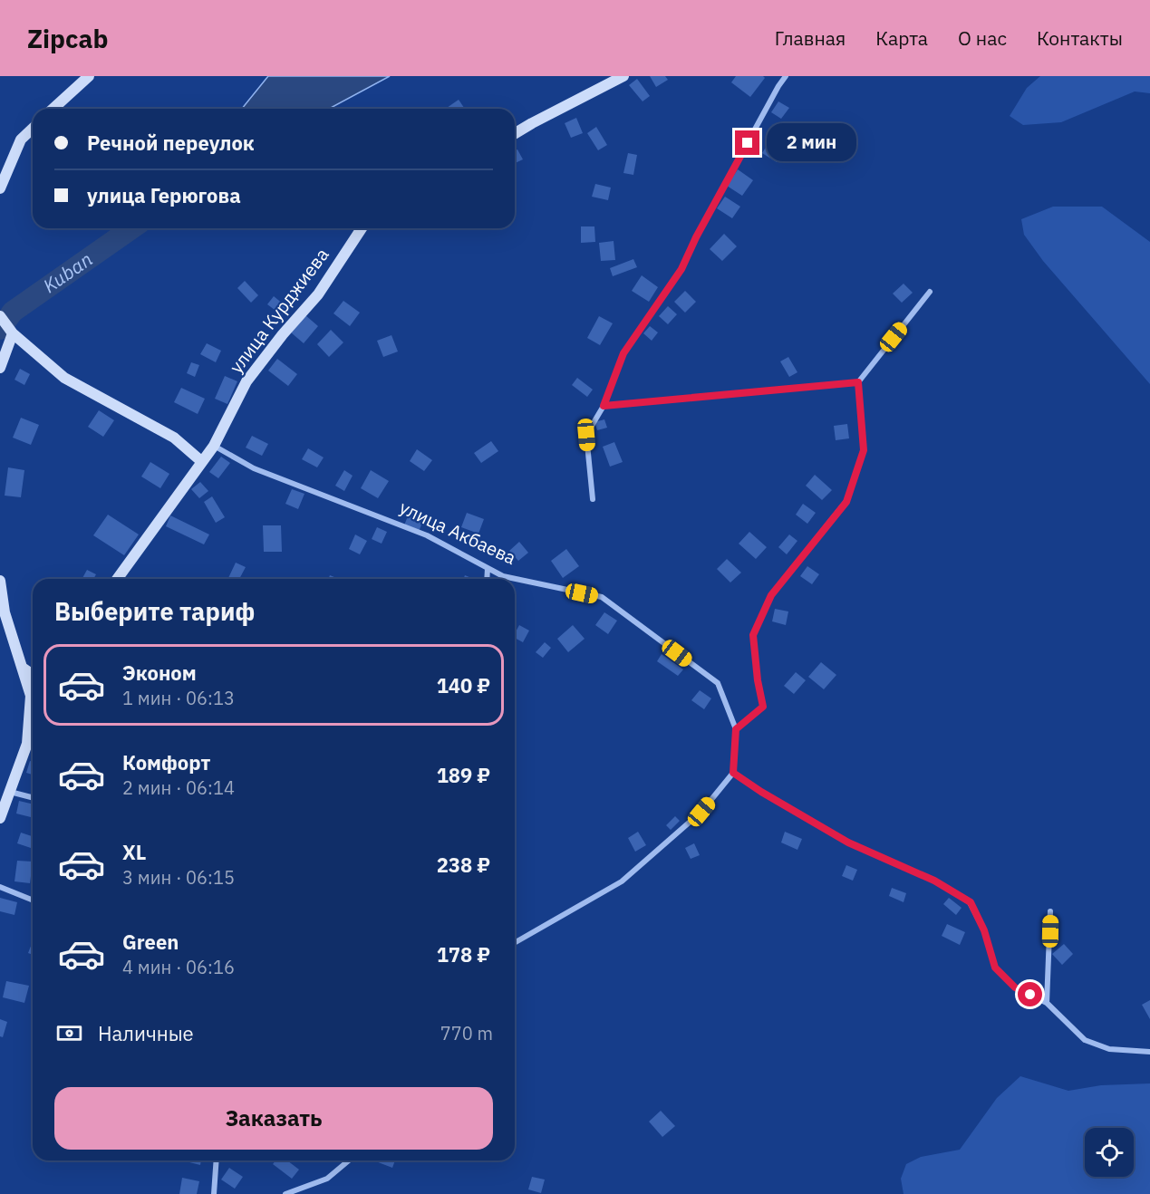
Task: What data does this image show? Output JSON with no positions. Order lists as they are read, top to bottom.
{
  "streets": {
    "street": ["улица Курджиева", "улица Акбаева"]
  },
  "crossings": [
    ["улица Курджиева", "улица Акбаева"]
  ],
  "water": ["Kuban"],
  "page": {
    "header": "Zipcab",
    "nav": [
      "Главная",
      "Карта",
      "О нас",
      "Контакты"
    ],
    "banner": ["Речной переулок", "улица Герюгова"],
    "bubble": "2 мин",
    "heading": "Выберите тариф",
    "list": [
      {
        "name": "Эконом",
        "note": "1 мин · 06:13",
        "value": "140 ₽"
      },
      {
        "name": "Комфорт",
        "note": "2 мин · 06:14",
        "value": "189 ₽"
      },
      {
        "name": "XL",
        "note": "3 мин · 06:15",
        "value": "238 ₽"
      },
      {
        "name": "Green",
        "note": "4 мин · 06:16",
        "value": "178 ₽"
      }
    ],
    "pay": ["Наличные", "770 m"],
    "buttons": "Заказать"
  }
}
